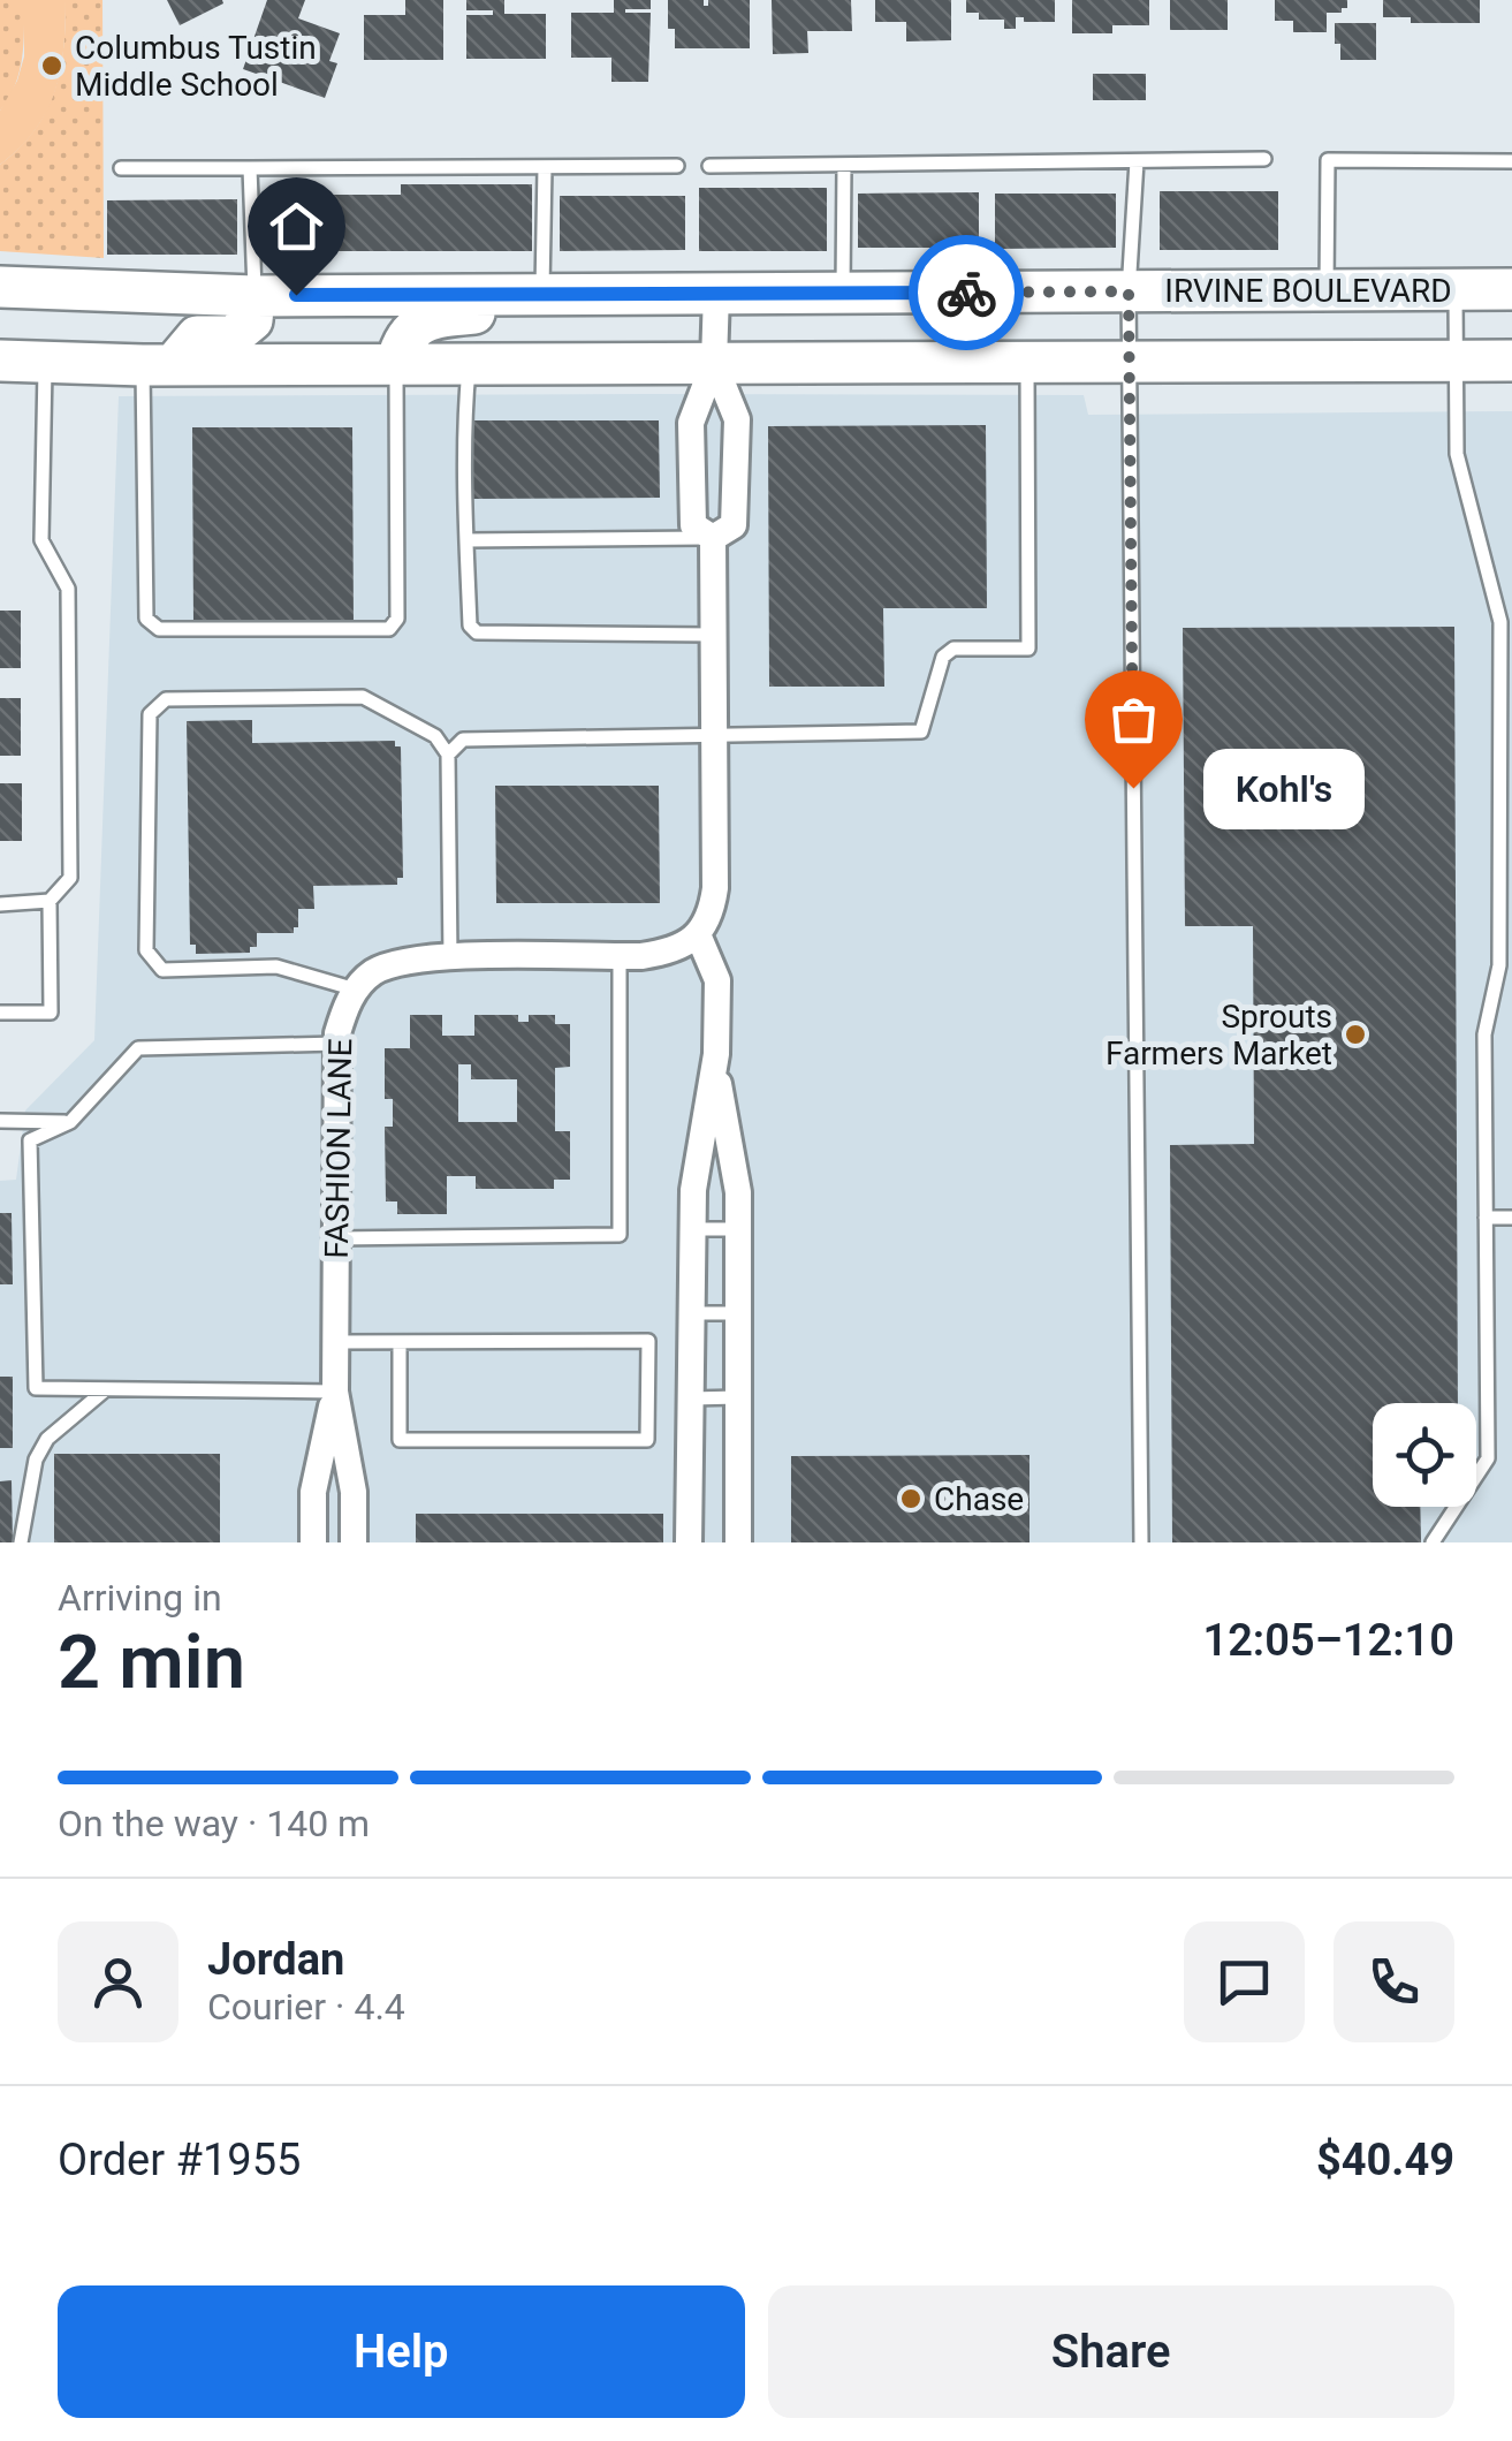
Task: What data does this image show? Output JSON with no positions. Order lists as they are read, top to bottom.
{
  "streets": {
    "main road": ["IRVINE BOULEVARD"],
    "street": ["FASHION LANE"]
  },
  "places": [
    "Columbus Tustin Middle School",
    "Kohl's",
    "Sprouts Farmers Market",
    "Chase"
  ],
  "page": {
    "bubble": "Kohl's",
    "heading": ["2 min", "Arriving in", "12:05–12:10"],
    "panel": [
      "Jordan",
      "Courier · 4.4",
      "Order #1955",
      "$40.49"
    ],
    "bar": "On the way · 140 m",
    "buttons": ["Help", "Share"]
  }
}
